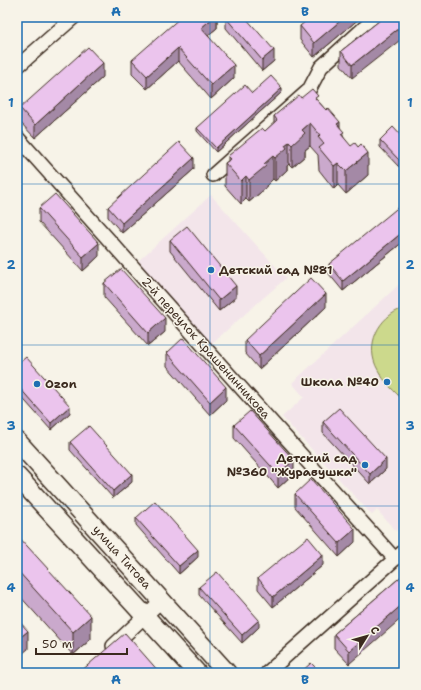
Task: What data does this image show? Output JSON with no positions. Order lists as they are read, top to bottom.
{
  "streets": {
    "main road": ["улица Титова"],
    "street": ["2-й переулок Крашенинникова"]
  },
  "places": [
    "Детский сад №81",
    "Школа №40",
    "Ozon",
    "Детский сад №360 \"Журавушка\""
  ],
  "scale_bar": "50 m",
  "north": "top right",
  "grid": {
    "columns": ["A", "B"],
    "rows": [
      "1",
      "2",
      "3",
      "4"
    ]
  }
}
